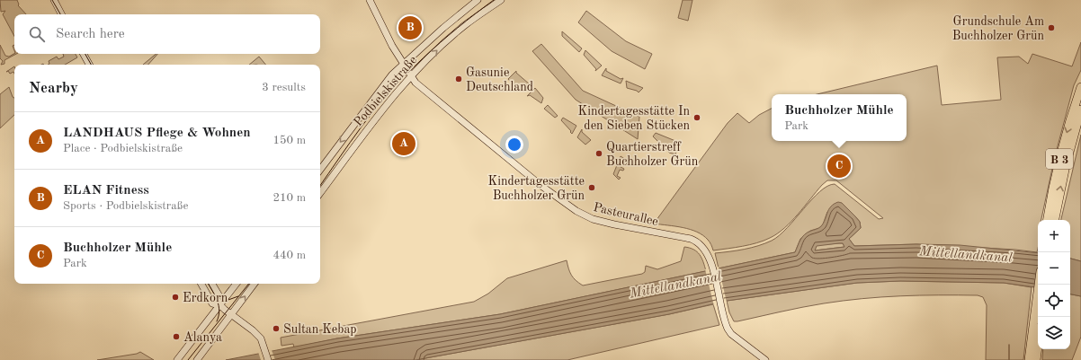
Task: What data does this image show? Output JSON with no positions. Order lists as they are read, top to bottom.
{
  "streets": {
    "highway": ["B 3"],
    "main road": ["Podbielskistraße", "Pasteurallee"]
  },
  "crossings": [
    ["Podbielskistraße", "Pasteurallee"]
  ],
  "water": ["Mittellandkanal"],
  "places": [
    "Grundschule Am Buchholzer Grün",
    "Gasunie Deutschland",
    "Kindertagesstätte In den Sieben Stücken",
    "Quartierstreff Buchholzer Grün",
    "Kindertagesstätte Buchholzer Grün",
    "Erdkorn",
    "Sultan Kebap",
    "Alanya"
  ],
  "page": {
    "pins": ["B", "A", "C"],
    "search": "Search here",
    "heading": ["Nearby", "3 results"],
    "popup": ["Buchholzer Mühle", "Park"],
    "list": [
      {
        "mark": "A",
        "name": "LANDHAUS Pflege & Wohnen",
        "note": "Place · Podbielskistraße",
        "value": "150 m"
      },
      {
        "mark": "B",
        "name": "ELAN Fitness",
        "note": "Sports · Podbielskistraße",
        "value": "210 m"
      },
      {
        "mark": "C",
        "name": "Buchholzer Mühle",
        "note": "Park",
        "value": "440 m"
      }
    ],
    "map_buttons": ["+", "−"]
  }
}
